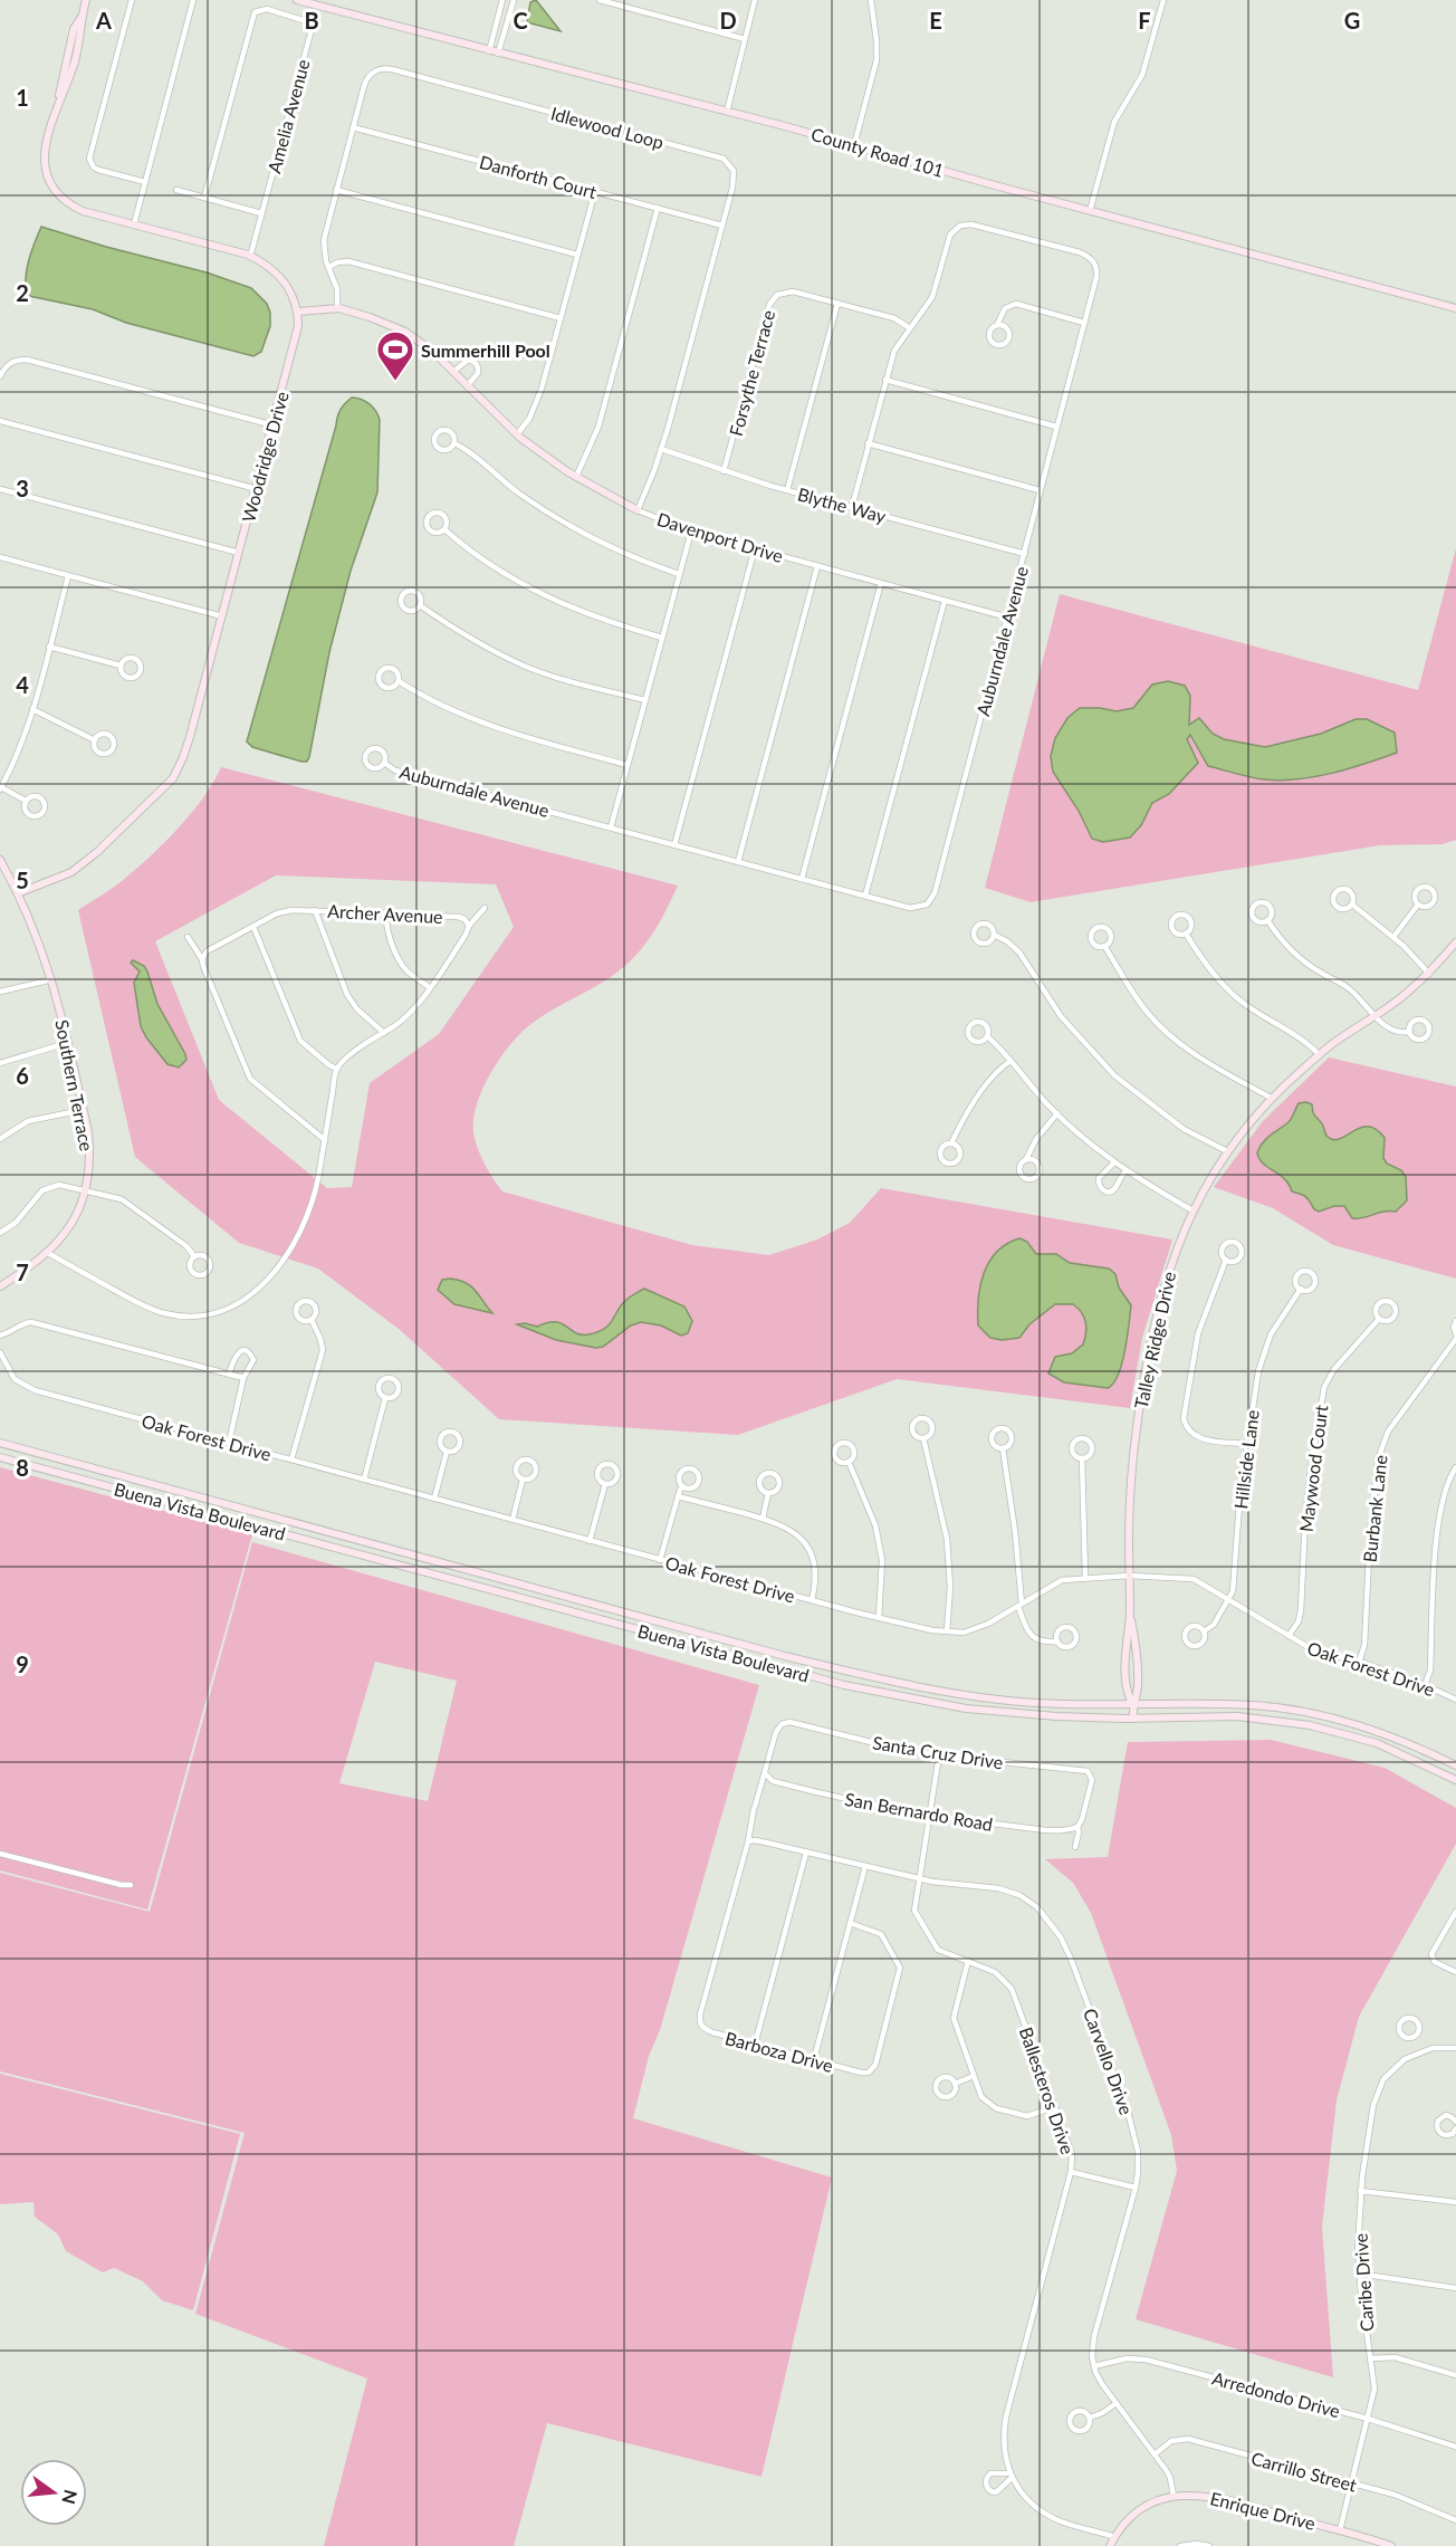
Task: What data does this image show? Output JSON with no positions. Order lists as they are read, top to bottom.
{
  "streets": {
    "street": [
      "Amelia Avenue",
      "Idlewood Loop",
      "County Road 101",
      "Danforth Court",
      "Forsythe Terrace",
      "Woodridge Drive",
      "Blythe Way",
      "Davenport Drive",
      "Auburndale Avenue",
      "Archer Avenue",
      "Southern Terrace",
      "Talley Ridge Drive",
      "Oak Forest Drive",
      "Hillside Lane",
      "Maywood Court",
      "Burbank Lane",
      "Buena Vista Boulevard",
      "Santa Cruz Drive",
      "San Bernardo Road",
      "Barboza Drive",
      "Carvello Drive",
      "Ballesteros Drive",
      "Caribe Drive",
      "Arredondo Drive",
      "Carrillo Street",
      "Enrique Drive"
    ]
  },
  "crossings": [
    ["Idlewood Loop", "Danforth Court"],
    ["Idlewood Loop", "Blythe Way"],
    ["Idlewood Loop", "Davenport Drive"],
    ["Forsythe Terrace", "Blythe Way"],
    ["Forsythe Terrace", "Auburndale Avenue"],
    ["Woodridge Drive", "Davenport Drive"],
    ["Woodridge Drive", "Southern Terrace"],
    ["Blythe Way", "Auburndale Avenue"],
    ["Davenport Drive", "Auburndale Avenue"],
    ["Talley Ridge Drive", "Oak Forest Drive"],
    ["Talley Ridge Drive", "Buena Vista Boulevard"],
    ["Oak Forest Drive", "Hillside Lane"],
    ["Oak Forest Drive", "Maywood Court"],
    ["Oak Forest Drive", "Burbank Lane"],
    ["Santa Cruz Drive", "San Bernardo Road"],
    ["Santa Cruz Drive", "Ballesteros Drive"],
    ["San Bernardo Road", "Ballesteros Drive"],
    ["Barboza Drive", "Carvello Drive"],
    ["Carvello Drive", "Ballesteros Drive"],
    ["Carvello Drive", "Arredondo Drive"],
    ["Ballesteros Drive", "Enrique Drive"],
    ["Caribe Drive", "Arredondo Drive"],
    ["Caribe Drive", "Carrillo Street"],
    ["Caribe Drive", "Enrique Drive"]
  ],
  "places": {
    "sports": ["Summerhill Pool"]
  },
  "north": "right",
  "grid": {
    "columns": [
      "A",
      "B",
      "C",
      "D",
      "E",
      "F",
      "G"
    ],
    "rows": [
      "1",
      "2",
      "3",
      "4",
      "5",
      "6",
      "7",
      "8",
      "9"
    ]
  }
}
